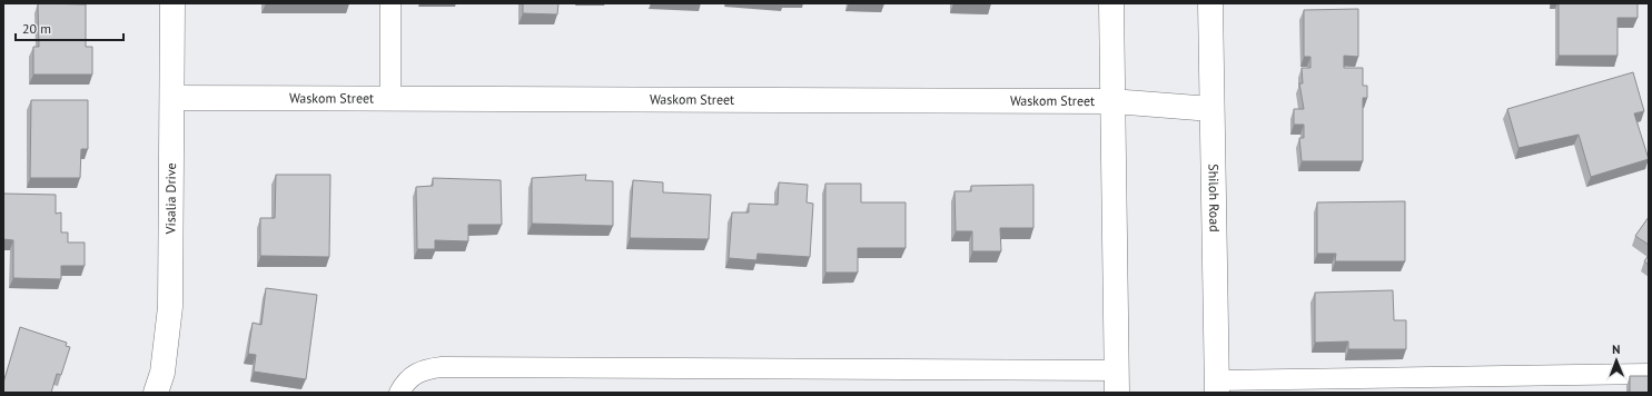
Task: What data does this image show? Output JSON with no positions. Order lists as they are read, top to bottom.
{
  "streets": {
    "street": ["Waskom Street", "Shiloh Road", "Visalia Drive"]
  },
  "crossings": [
    ["Waskom Street", "Shiloh Road"],
    ["Waskom Street", "Visalia Drive"]
  ],
  "scale_bar": "20 m",
  "north": "top"
}
